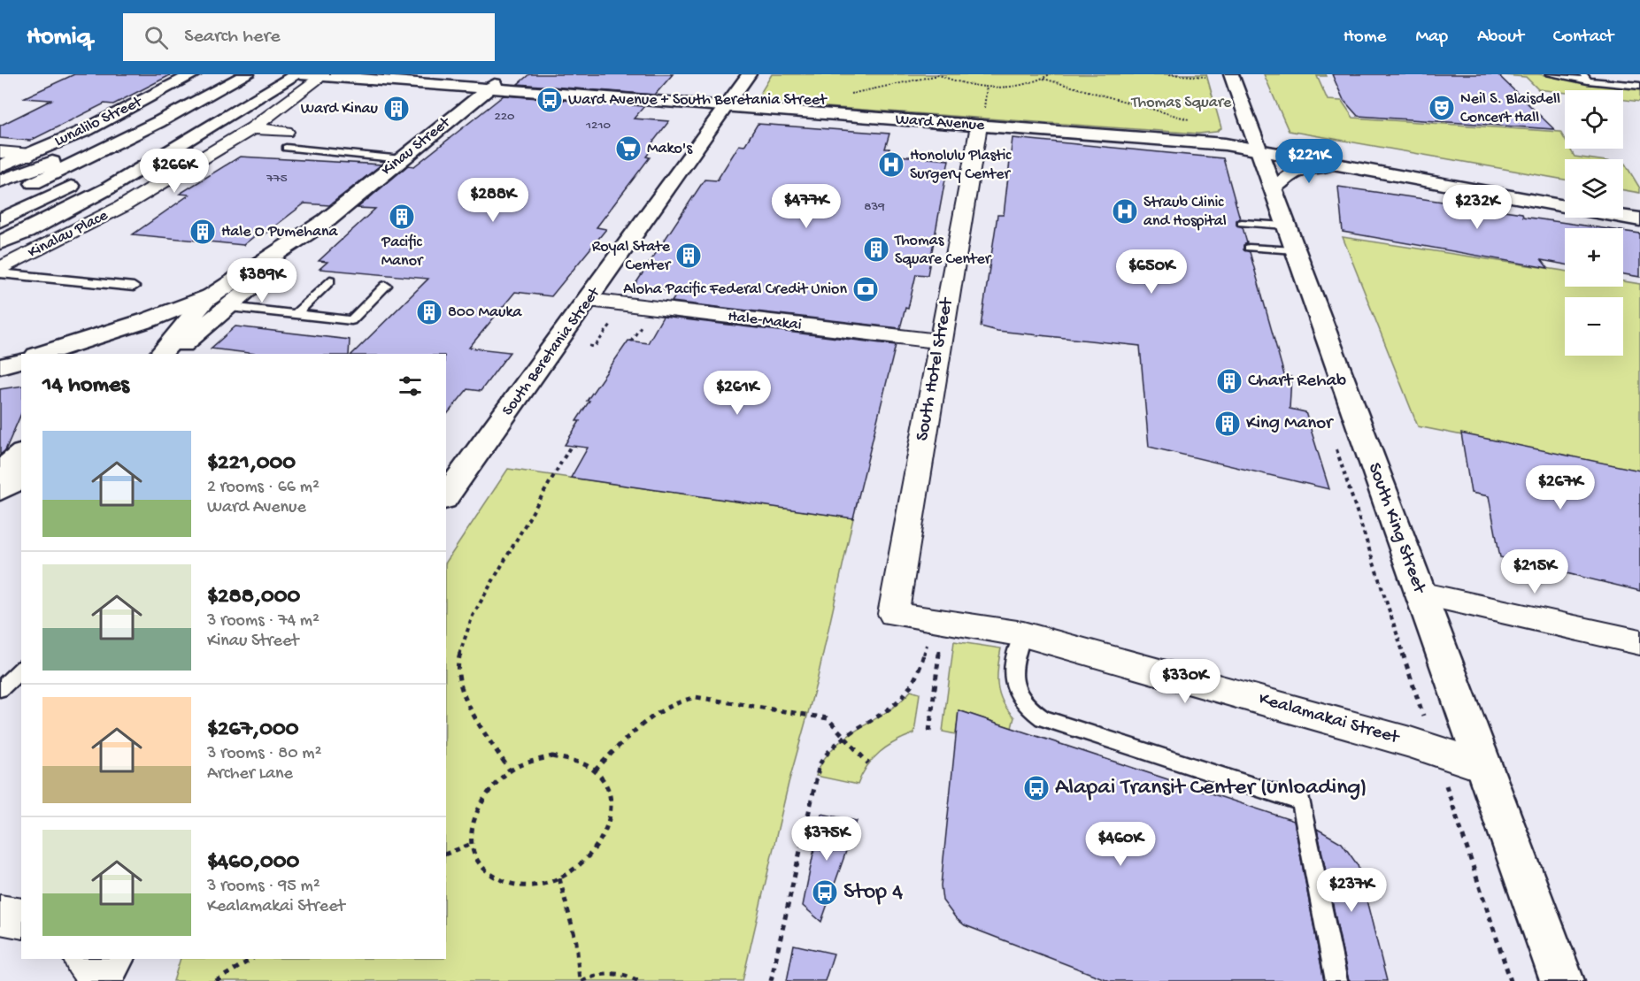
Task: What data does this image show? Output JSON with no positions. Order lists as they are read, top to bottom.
{
  "streets": {
    "main road": [
      "Lunalilo Street",
      "Ward Avenue",
      "Kinau Street",
      "South Beretania Street",
      "South King Street"
    ],
    "street": [
      "Kinalau Place",
      "Hale-Makai",
      "South Hotel Street",
      "Kealamakai Street"
    ]
  },
  "crossings": [
    ["Ward Avenue", "Kinau Street"],
    ["Ward Avenue", "Kinalau Place"],
    ["Ward Avenue", "South Beretania Street"],
    ["Ward Avenue", "South Hotel Street"],
    ["Ward Avenue", "South King Street"],
    ["Hale-Makai", "South Beretania Street"],
    ["Hale-Makai", "South Hotel Street"],
    ["South Hotel Street", "Kealamakai Street"],
    ["South King Street", "Kealamakai Street"]
  ],
  "parks": ["Thomas Square"],
  "places": {
    "bus stop": ["Ward Avenue + South Beretania Street", "Alapai Transit Center (unloading)", "Stop 4"],
    "theatre": ["Neil S. Blaisdell Concert Hall"],
    "building": [
      "Ward Kinau",
      "Pacific Manor",
      "Hale O Pumehana",
      "Thomas Square Center",
      "Royal State Center",
      "800 Mauka",
      "Chart Rehab",
      "King Manor"
    ],
    "supermarket": ["Mako's"],
    "hospital": ["Honolulu Plastic Surgery Center", "Straub Clinic and Hospital"],
    "bank": ["Aloha Pacific Federal Credit Union"]
  },
  "house_numbers": [
    "220",
    "1210",
    "775",
    "839"
  ],
  "page": {
    "header": "Homiq",
    "search": "Search here",
    "nav": [
      "Home",
      "Map",
      "About",
      "Contact"
    ],
    "map_buttons": ["+", "−"],
    "price": [
      "$221K",
      "$266K",
      "$288K",
      "$477K",
      "$232K",
      "$650K",
      "$389K",
      "$261K",
      "$267K",
      "$215K",
      "$330K",
      "$375K",
      "$460K",
      "$237K"
    ],
    "heading": "14 homes",
    "list": [
      {
        "name": "$221,000",
        "note": "2 rooms · 66 m² · Ward Avenue"
      },
      {
        "name": "$288,000",
        "note": "3 rooms · 74 m² · Kinau Street"
      },
      {
        "name": "$267,000",
        "note": "3 rooms · 80 m² · Archer Lane"
      },
      {
        "name": "$460,000",
        "note": "3 rooms · 95 m² · Kealamakai Street"
      }
    ]
  }
}
